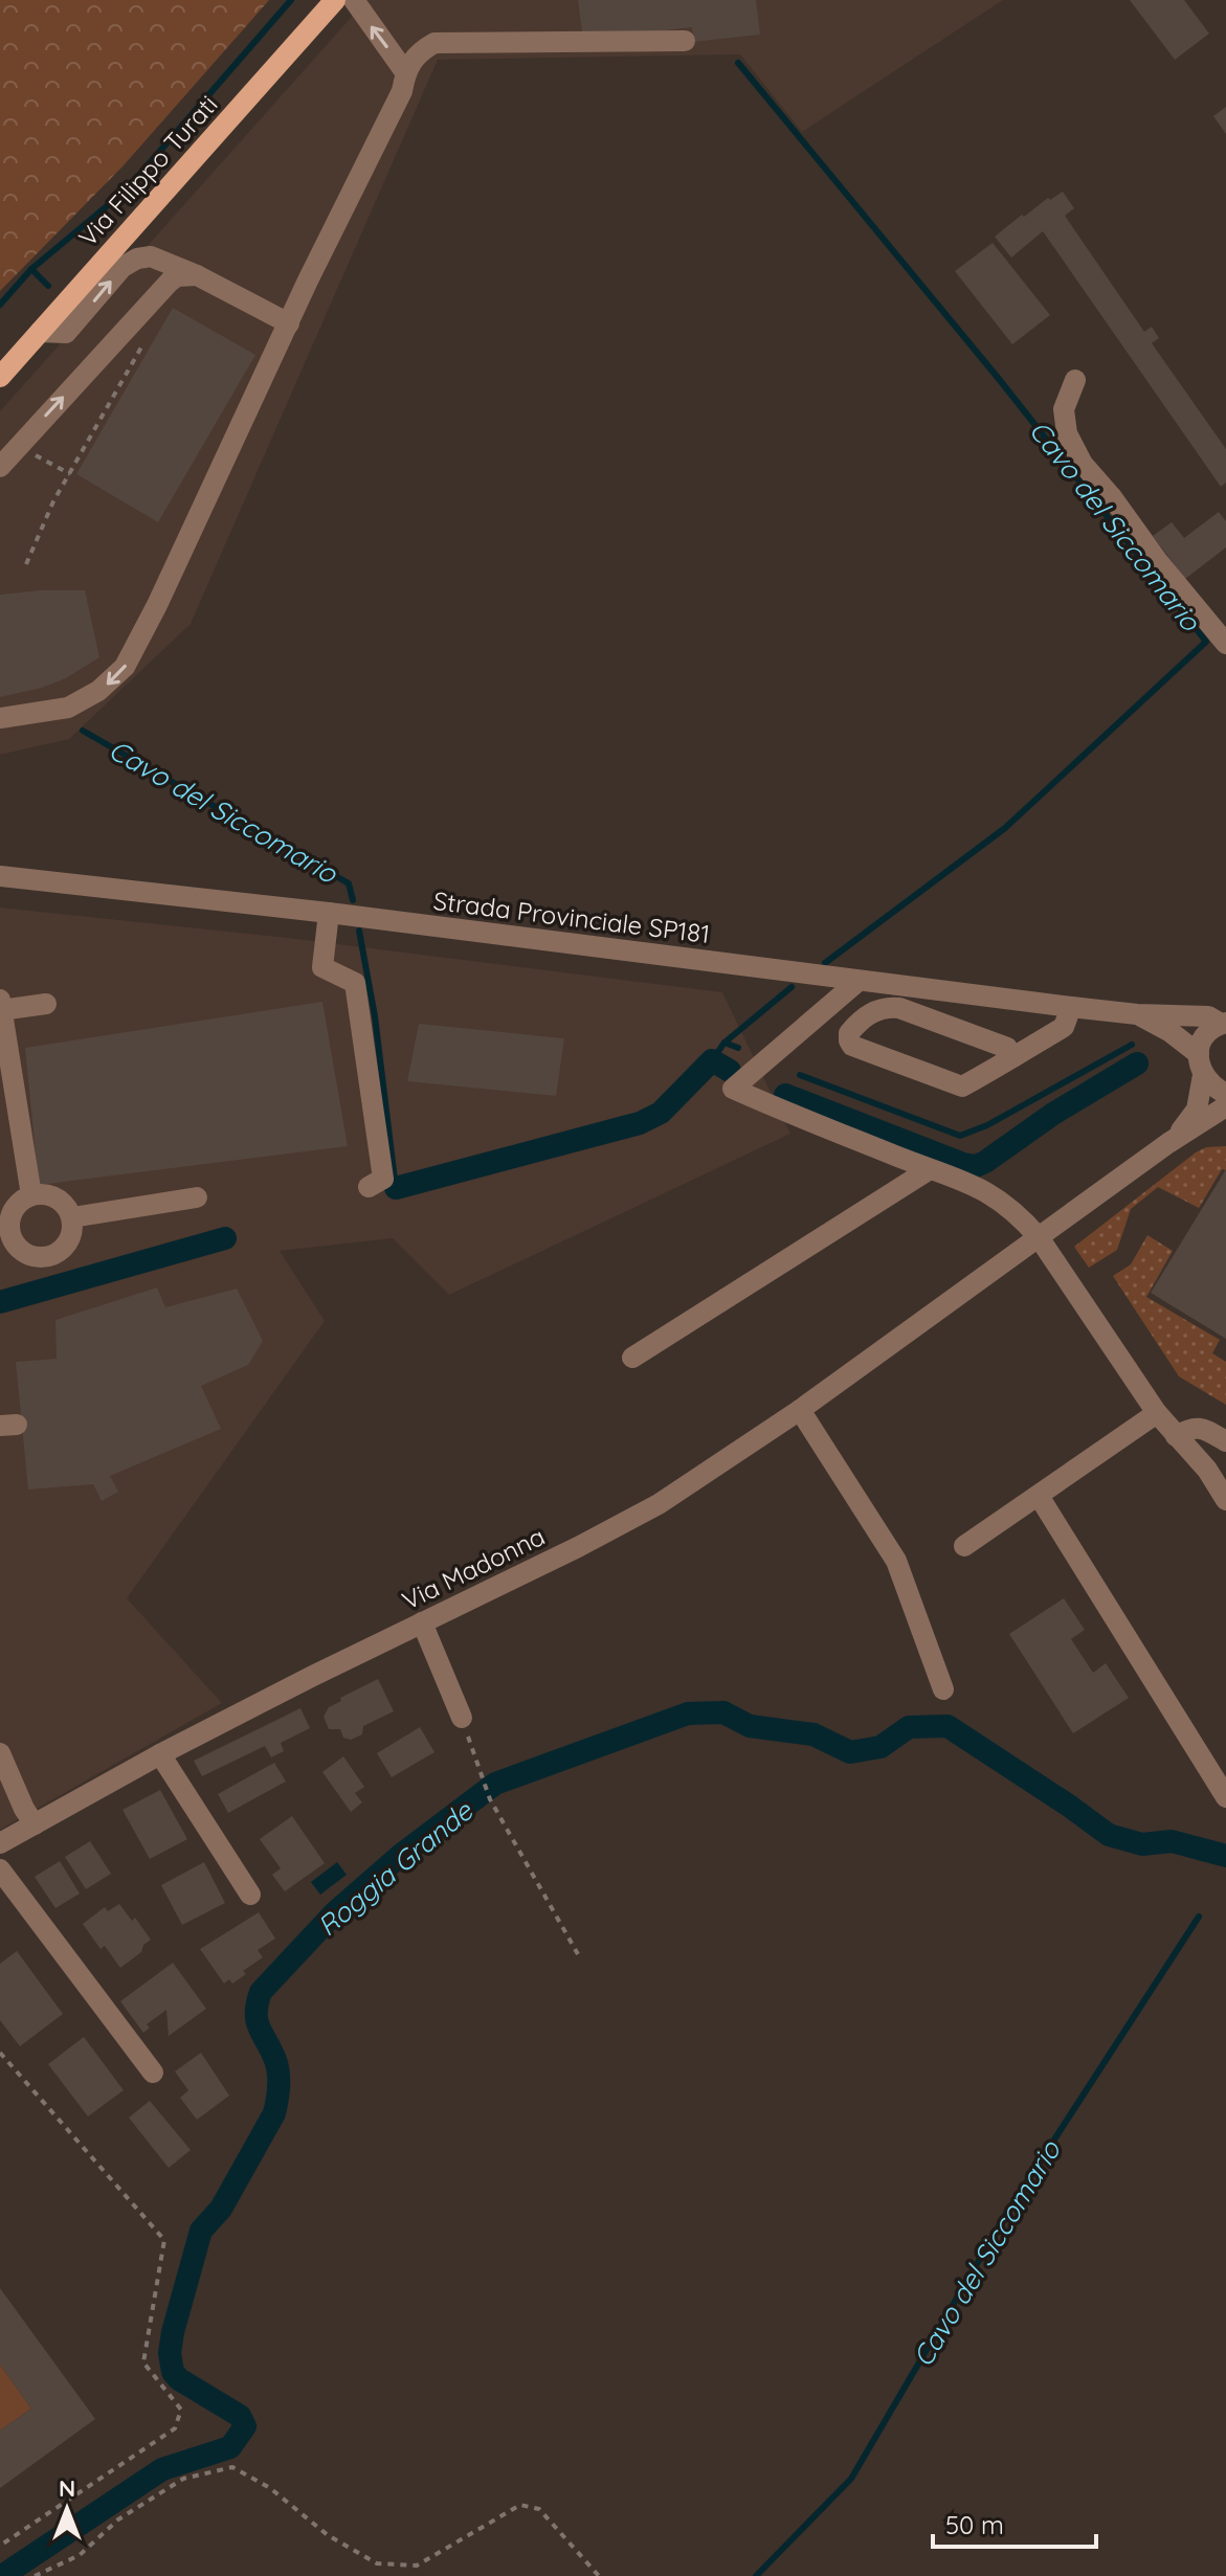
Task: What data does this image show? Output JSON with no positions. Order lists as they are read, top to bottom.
{
  "streets": {
    "main road": ["Via Filippo Turati"],
    "street": ["Strada Provinciale SP181", "Via Madonna"]
  },
  "crossings": [
    ["Strada Provinciale SP181", "Via Madonna"]
  ],
  "water": ["Cavo del Siccomario", "Roggia Grande"],
  "scale_bar": "50 m",
  "north": "top"
}
